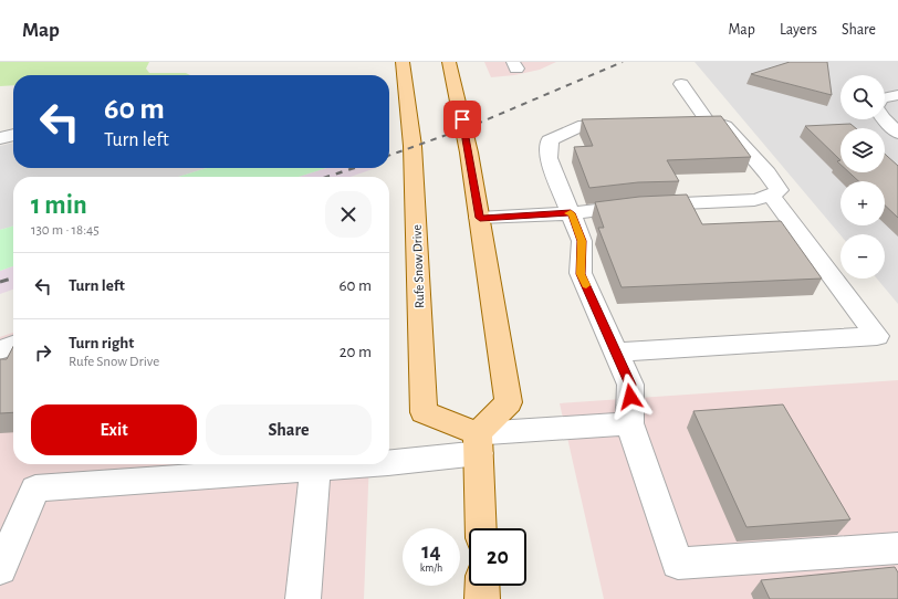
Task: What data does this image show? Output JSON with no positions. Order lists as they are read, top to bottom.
{
  "streets": {
    "main road": ["Rufe Snow Drive"]
  },
  "page": {
    "header": "Map",
    "nav": ["Map", "Layers", "Share"],
    "map_buttons": ["+", "−"],
    "turn": ["60 m", "Turn left"],
    "heading": ["1 min", "130 m · 18:45"],
    "list": [
      {
        "name": "Turn left",
        "value": "60 m"
      },
      {
        "name": "Turn right",
        "note": "Rufe Snow Drive",
        "value": "20 m"
      }
    ],
    "buttons": ["Exit", "Share"],
    "speed": "14 km/h",
    "limit": "20"
  }
}
